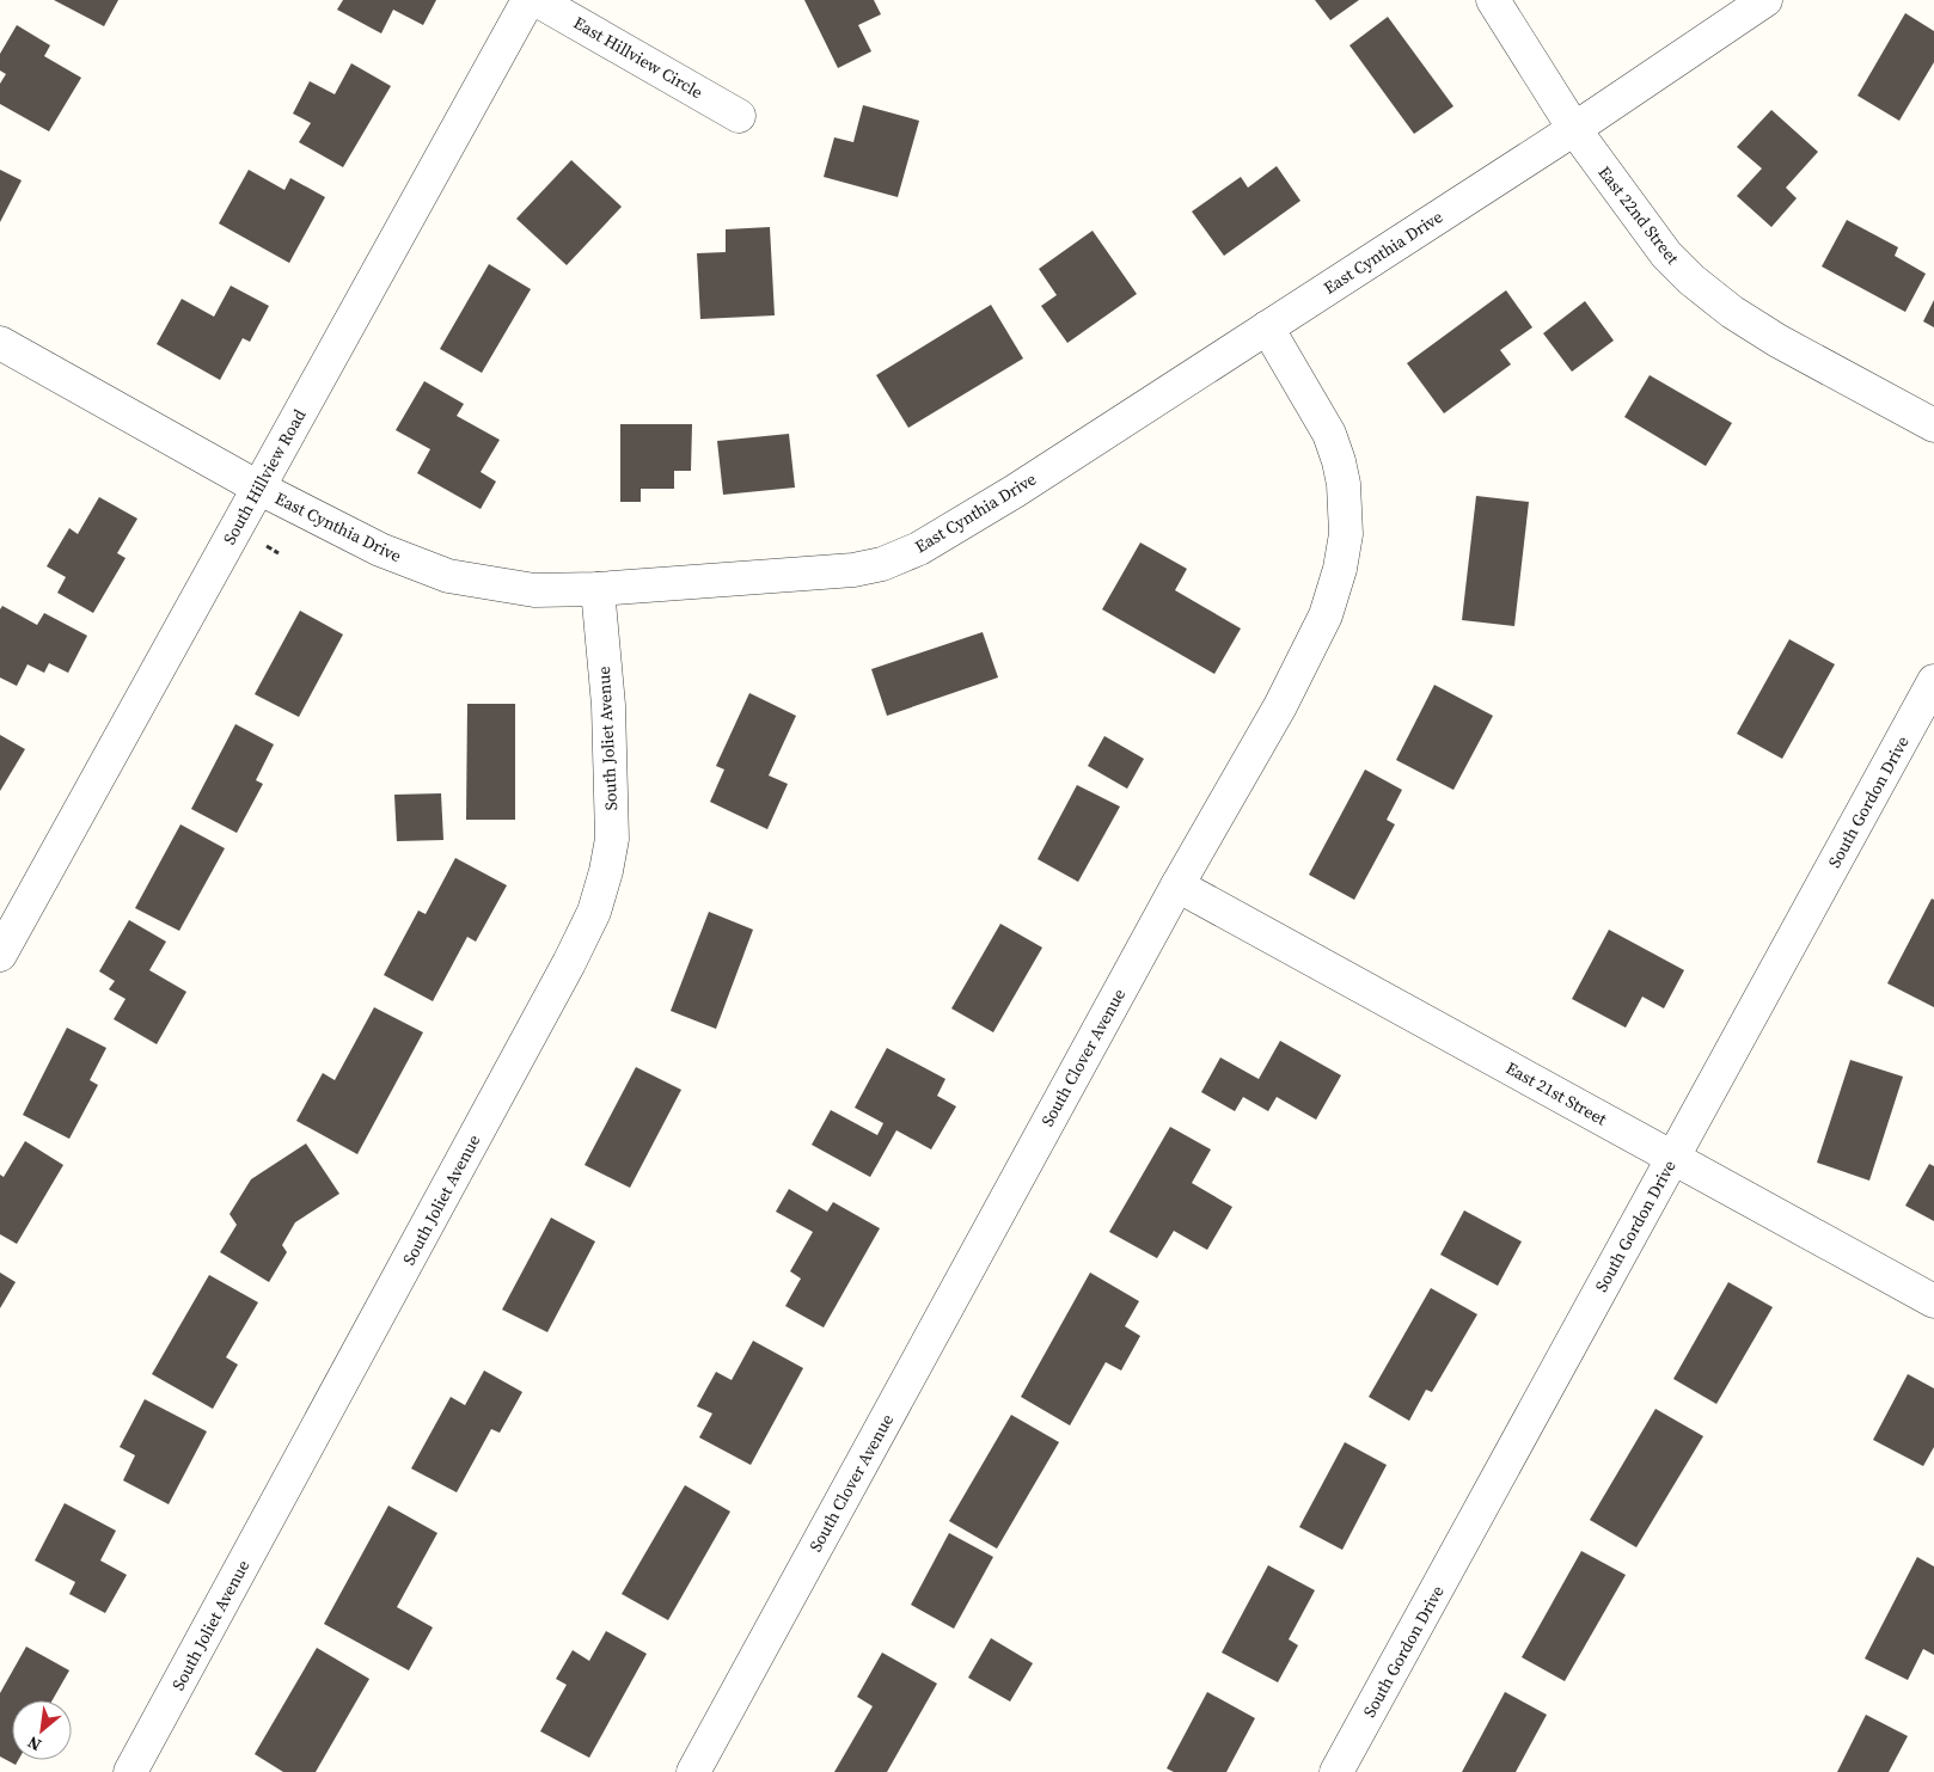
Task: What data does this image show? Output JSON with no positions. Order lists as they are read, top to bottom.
{
  "streets": {
    "street": [
      "East Hillview Circle",
      "East 22nd Street",
      "East Cynthia Drive",
      "South Hillview Road",
      "South Joliet Avenue",
      "South Gordon Drive",
      "South Clover Avenue",
      "East 21st Street"
    ]
  },
  "crossings": [
    ["East 22nd Street", "East Cynthia Drive"],
    ["East Cynthia Drive", "South Hillview Road"],
    ["East Cynthia Drive", "South Joliet Avenue"],
    ["East Cynthia Drive", "South Clover Avenue"],
    ["South Gordon Drive", "East 21st Street"],
    ["South Clover Avenue", "East 21st Street"]
  ],
  "north": "bottom left"
}
